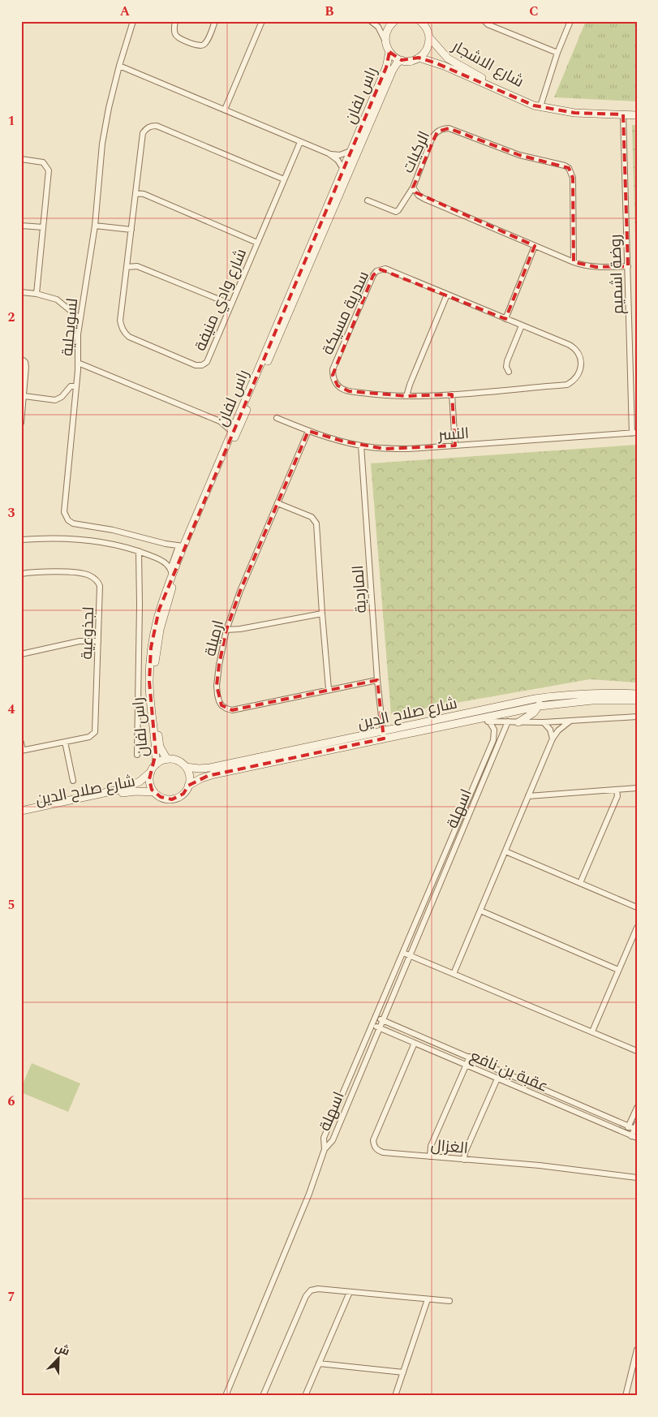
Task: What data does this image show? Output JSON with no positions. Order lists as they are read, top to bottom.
{
  "streets": {
    "street": [
      "شارع الاشجار",
      "راس لفان",
      "الركيات",
      "روضة اشميم",
      "شارع وادي منيفة",
      "سدرية مسيكة",
      "لسويحلية",
      "النسر",
      "الماردية",
      "لجذوعية",
      "ارميلة",
      "شارع صلاح الدين",
      "اسهلة",
      "عقبة بن نافع",
      "الغزال"
    ]
  },
  "crossings": [
    ["شارع الاشجار", "روضة اشميم"],
    ["راس لفان", "لسويحلية"],
    ["راس لفان", "شارع صلاح الدين"],
    ["الركيات", "روضة اشميم"],
    ["روضة اشميم", "النسر"],
    ["النسر", "الماردية"],
    ["النسر", "ارميلة"],
    ["الماردية", "ارميلة"],
    ["الماردية", "شارع صلاح الدين"],
    ["شارع صلاح الدين", "اسهلة"],
    ["اسهلة", "عقبة بن نافع"],
    ["عقبة بن نافع", "الغزال"]
  ],
  "north": "top right",
  "grid": {
    "columns": ["A", "B", "C"],
    "rows": [
      "1",
      "2",
      "3",
      "4",
      "5",
      "6",
      "7"
    ]
  }
}
